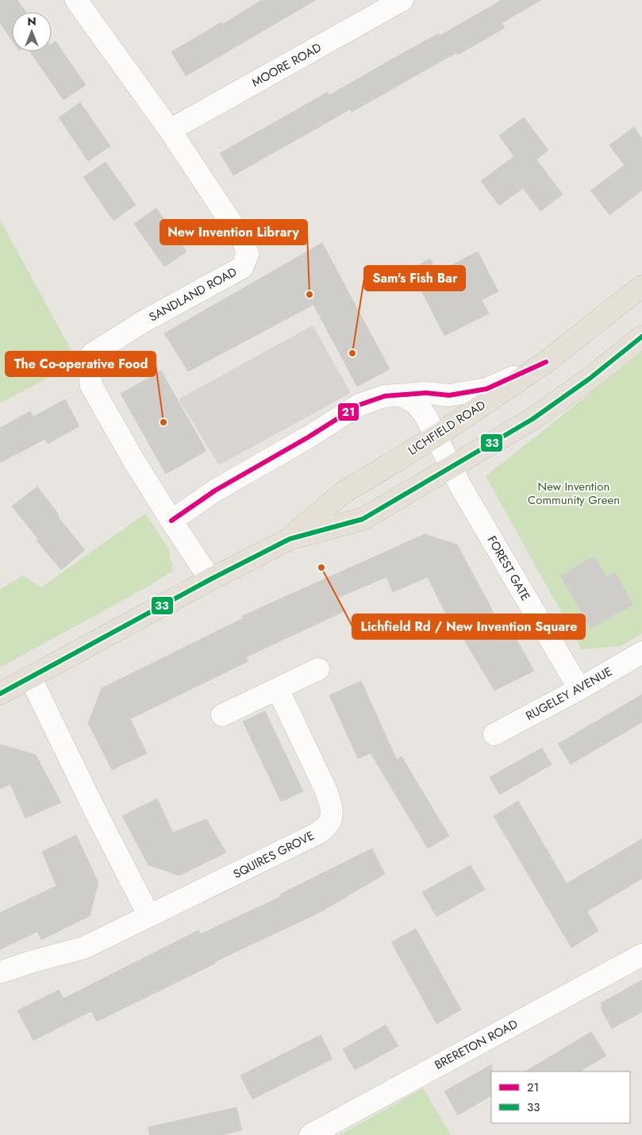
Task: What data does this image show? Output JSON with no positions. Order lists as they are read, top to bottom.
{
  "streets": {
    "main road": ["LICHFIELD ROAD"],
    "street": [
      "MOORE ROAD",
      "SANDLAND ROAD",
      "FOREST GATE",
      "RUGELEY AVENUE",
      "SQUIRES GROVE",
      "BRERETON ROAD"
    ]
  },
  "crossings": [
    ["MOORE ROAD", "SANDLAND ROAD"],
    ["SANDLAND ROAD", "LICHFIELD ROAD"],
    ["LICHFIELD ROAD", "FOREST GATE"],
    ["FOREST GATE", "RUGELEY AVENUE"]
  ],
  "parks": ["New Invention Community Green"],
  "places": [
    "New Invention Library",
    "Sam's Fish Bar",
    "The Co-operative Food",
    "Lichfield Rd / New Invention Square"
  ],
  "lines": ["transit line 33", "transit line 21"],
  "legend": ["21", "33"],
  "north": "top"
}
